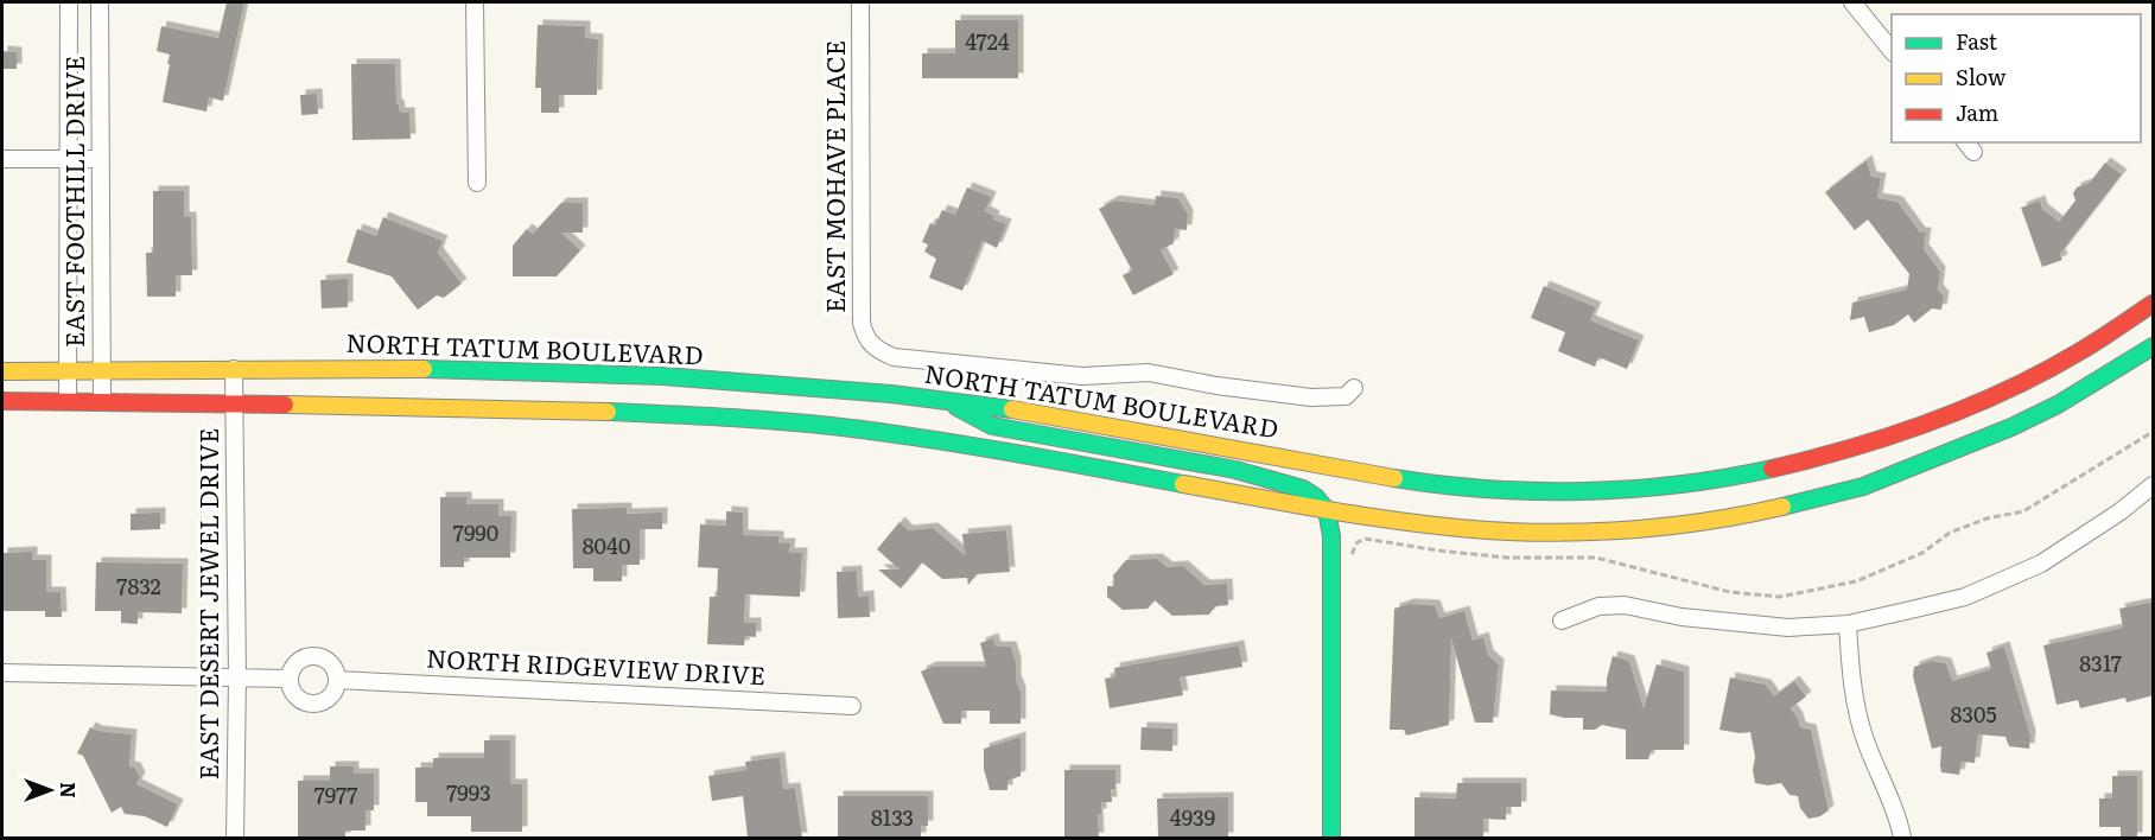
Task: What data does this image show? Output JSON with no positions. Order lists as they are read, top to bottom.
{
  "streets": {
    "main road": ["NORTH TATUM BOULEVARD"],
    "street": [
      "EAST MOHAVE PLACE",
      "EAST FOOTHILL DRIVE",
      "EAST DESERT JEWEL DRIVE",
      "NORTH RIDGEVIEW DRIVE"
    ]
  },
  "crossings": [
    ["EAST FOOTHILL DRIVE", "NORTH TATUM BOULEVARD"],
    ["NORTH TATUM BOULEVARD", "EAST DESERT JEWEL DRIVE"]
  ],
  "house_numbers": [
    "4724",
    "7990",
    "8040",
    "7832",
    "8317",
    "8305",
    "7993",
    "7977",
    "8133",
    "4939"
  ],
  "legend": ["Fast", "Slow", "Jam"],
  "north": "right"
}
